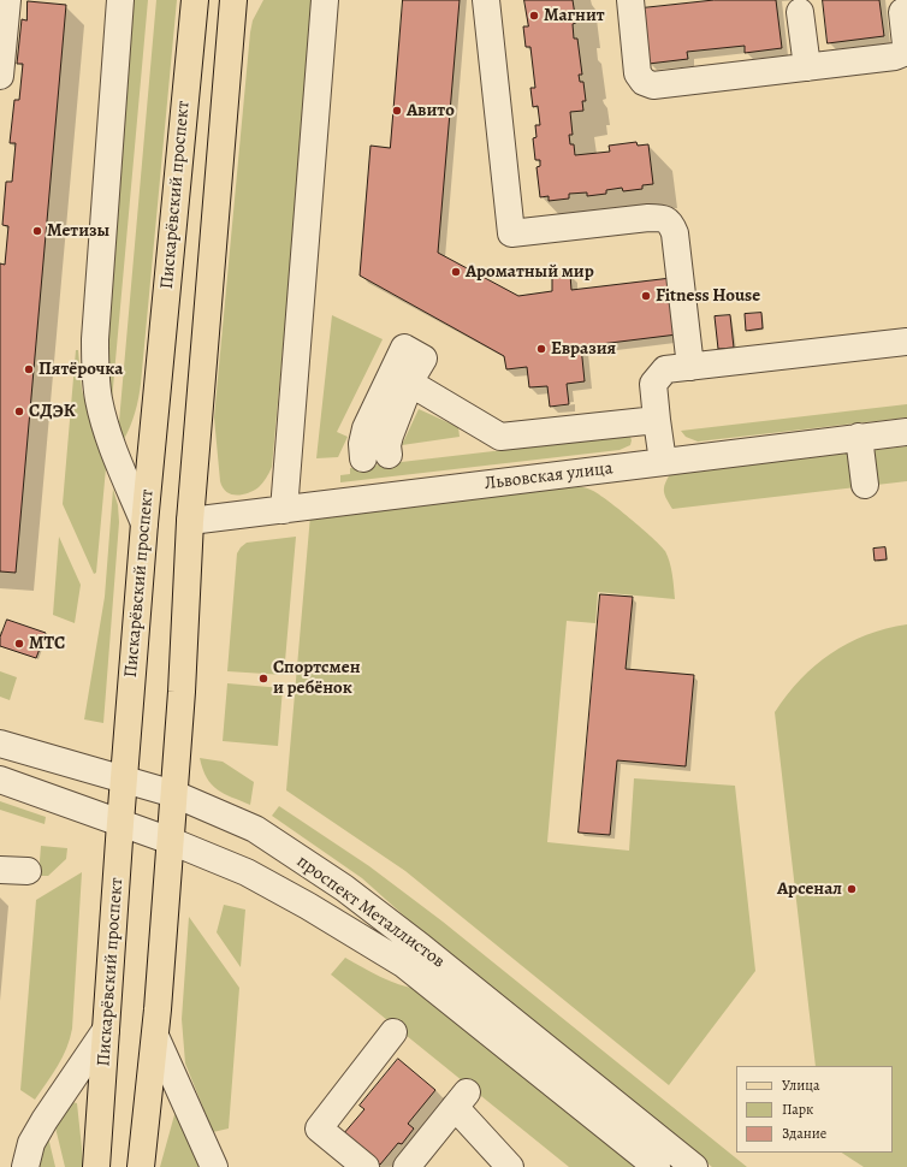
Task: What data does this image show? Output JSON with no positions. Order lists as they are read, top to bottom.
{
  "streets": {
    "main road": ["Пискарёвский проспект"],
    "street": ["Львовская улица", "проспект Металлистов"]
  },
  "crossings": [
    ["Пискарёвский проспект", "проспект Металлистов"]
  ],
  "places": [
    "Магнит",
    "Авито",
    "Метизы",
    "Ароматный мир",
    "Fitness House",
    "Евразия",
    "Пятёрочка",
    "СДЭК",
    "МТС",
    "Спортсмен и ребёнок",
    "Арсенал"
  ],
  "legend": ["Улица", "Парк", "Здание"]
}
